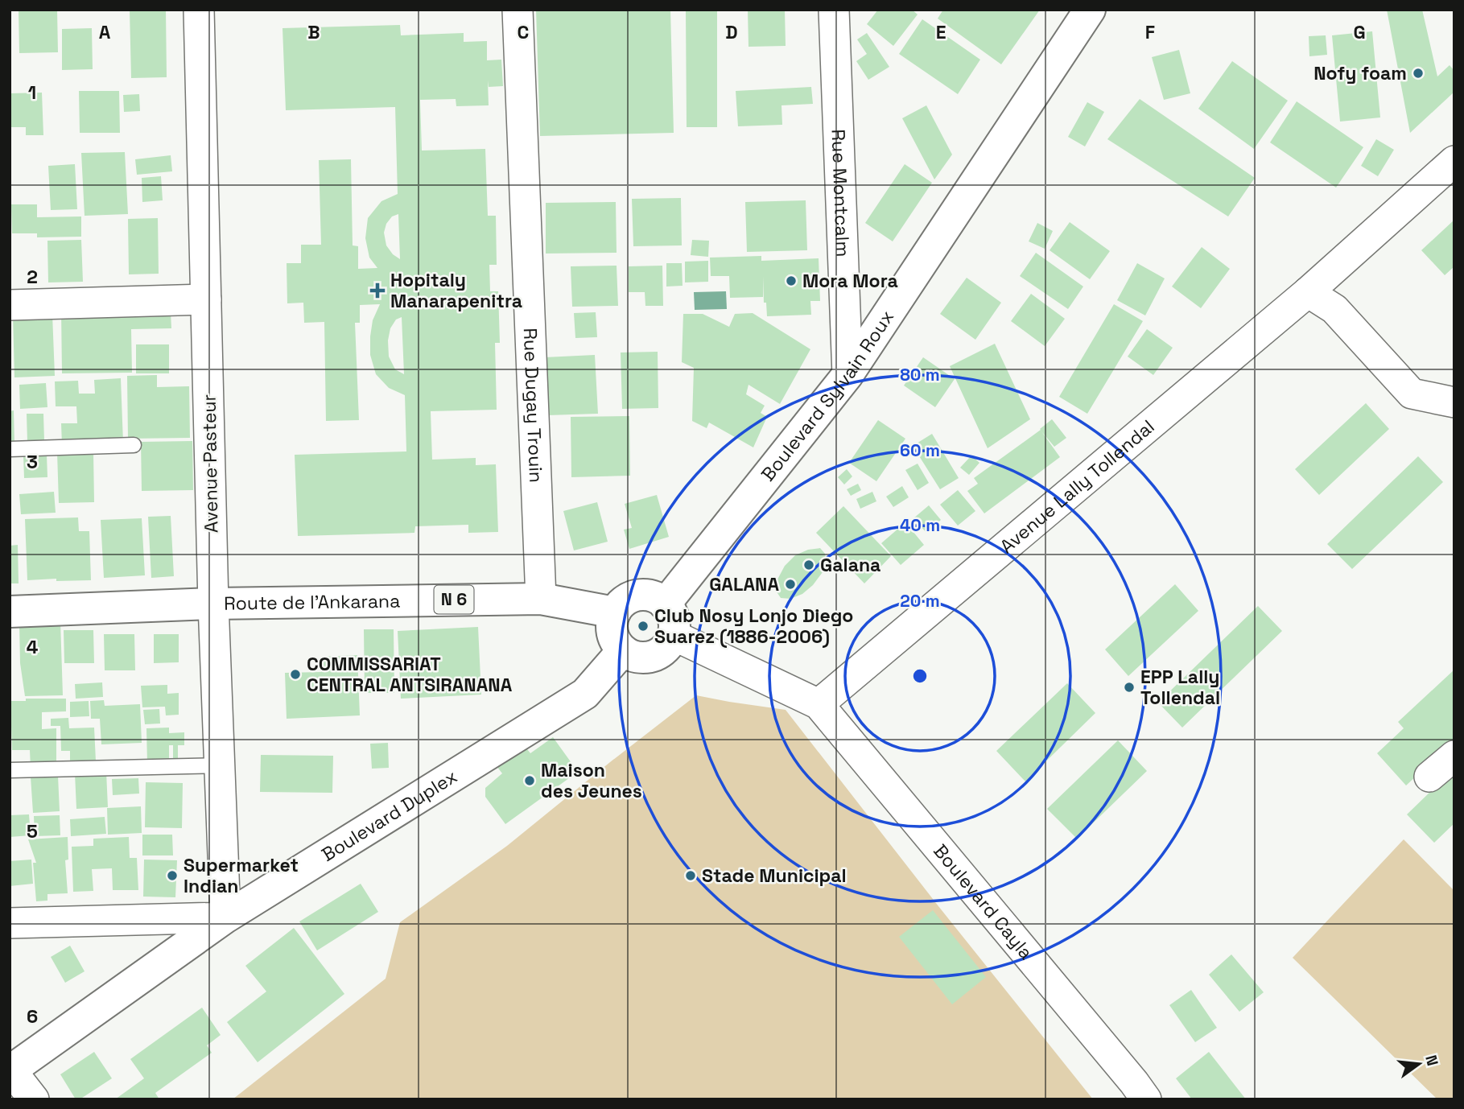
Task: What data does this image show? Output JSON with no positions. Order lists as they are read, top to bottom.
{
  "streets": {
    "main road": [
      "Boulevard Sylvain Roux",
      "N 6",
      "Route de l'Ankarana",
      "Boulevard Duplex"
    ],
    "street": [
      "Rue Montcalm",
      "Rue Dugay Trouin",
      "Avenue Pasteur",
      "Avenue Lally Tollendal",
      "Boulevard Cayla"
    ]
  },
  "crossings": [
    ["Rue Montcalm", "Boulevard Sylvain Roux"],
    ["Boulevard Sylvain Roux", "Route de l'Ankarana"],
    ["Boulevard Sylvain Roux", "Boulevard Duplex"],
    ["Rue Dugay Trouin", "Route de l'Ankarana"],
    ["Avenue Pasteur", "Route de l'Ankarana"],
    ["Avenue Pasteur", "Boulevard Duplex"],
    ["Avenue Lally Tollendal", "Boulevard Cayla"],
    ["Route de l'Ankarana", "Boulevard Duplex"]
  ],
  "places": {
    "other": [
      "Nofy foam",
      "Mora Mora",
      "Galana",
      "GALANA",
      "Club Nosy Lonjo Diego Suarez (1886-2006)",
      "COMMISSARIAT CENTRAL ANTSIRANANA",
      "EPP Lally Tollendal",
      "Maison des Jeunes",
      "Supermarket Indian",
      "Stade Municipal"
    ],
    "health": ["Hopitaly Manarapenitra"]
  },
  "north": "right",
  "grid": {
    "columns": [
      "A",
      "B",
      "C",
      "D",
      "E",
      "F",
      "G"
    ],
    "rows": [
      "1",
      "2",
      "3",
      "4",
      "5",
      "6"
    ]
  },
  "rings": [
    "80 m",
    "60 m",
    "40 m",
    "20 m"
  ]
}
